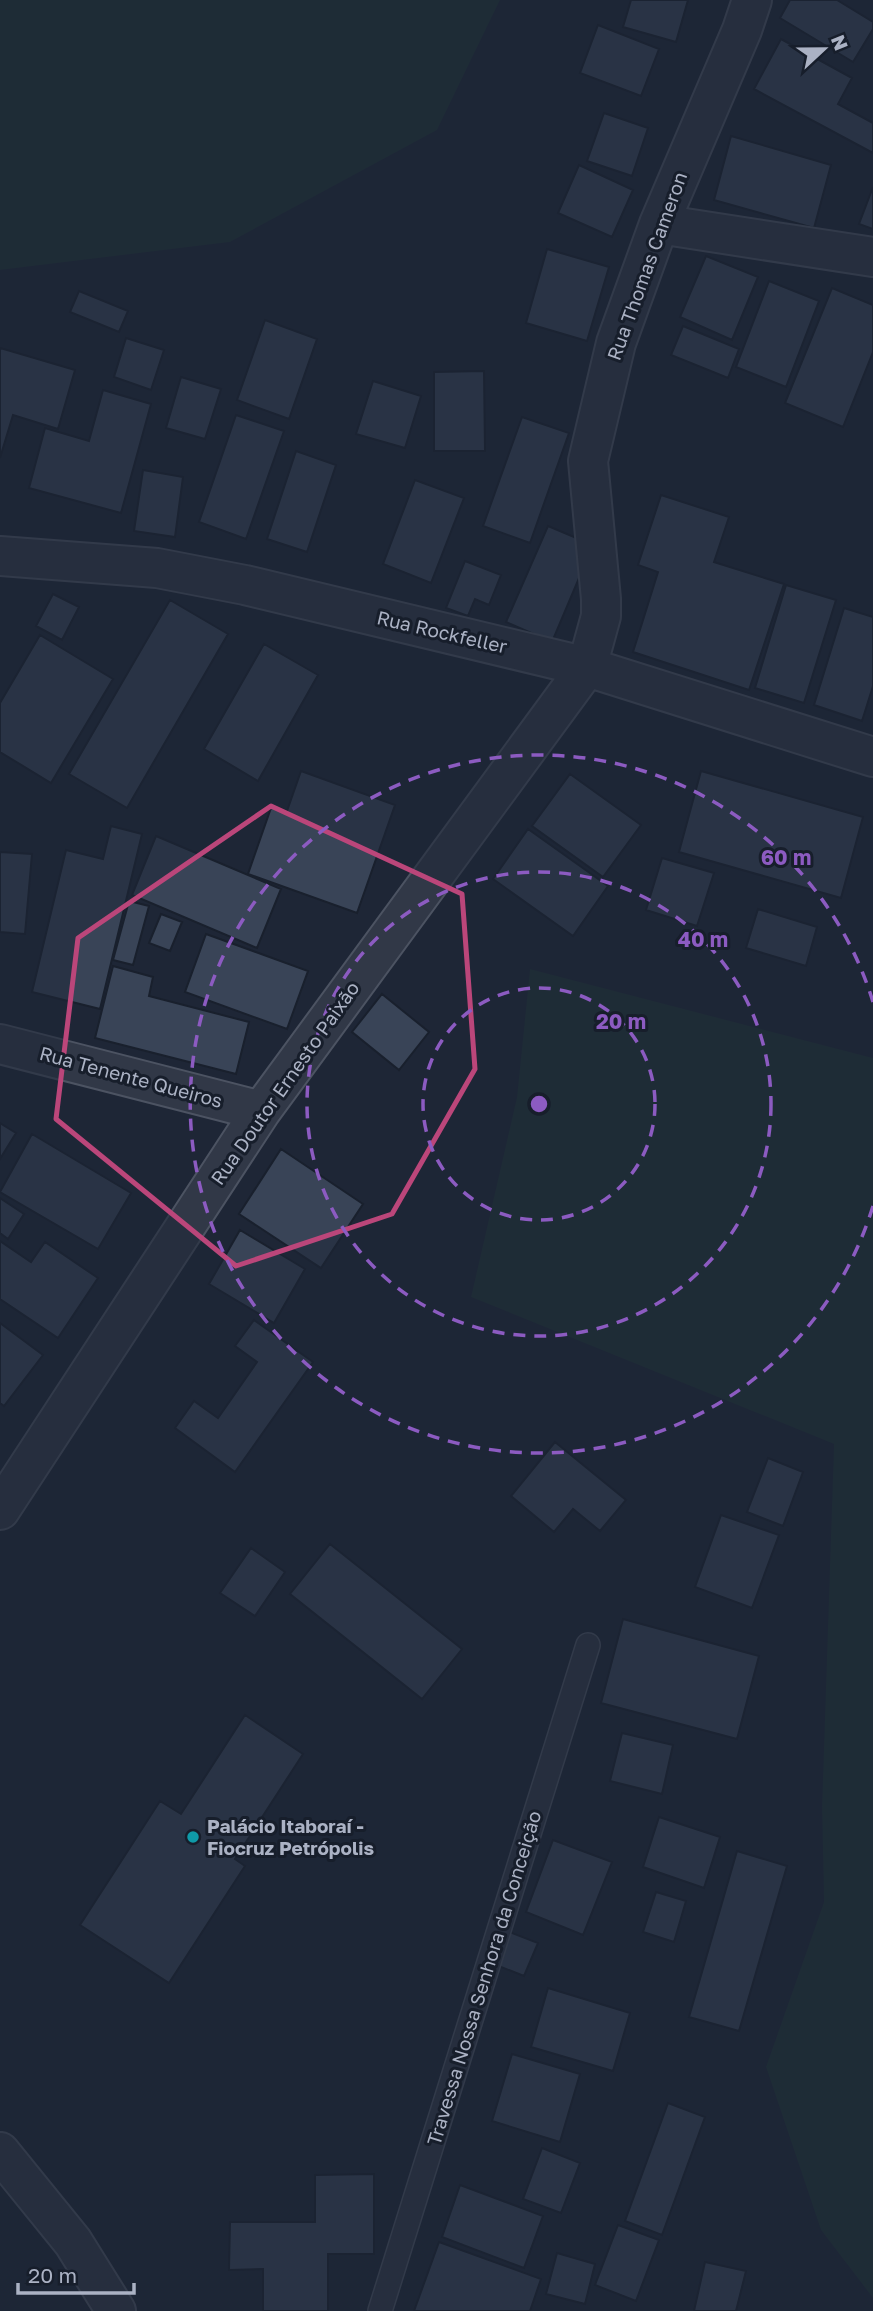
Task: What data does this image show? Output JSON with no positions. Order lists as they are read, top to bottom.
{
  "streets": {
    "street": [
      "Rua Thomas Cameron",
      "Rua Rockfeller",
      "Rua Tenente Queiros",
      "Rua Doutor Ernesto Paixão"
    ],
    "lane": ["Travessa Nossa Senhora da Conceição"]
  },
  "crossings": [
    ["Rua Thomas Cameron", "Rua Rockfeller"],
    ["Rua Thomas Cameron", "Rua Doutor Ernesto Paixão"],
    ["Rua Rockfeller", "Rua Doutor Ernesto Paixão"],
    ["Rua Tenente Queiros", "Rua Doutor Ernesto Paixão"]
  ],
  "places": ["Palácio Itaboraí - Fiocruz Petrópolis"],
  "scale_bar": "20 m",
  "north": "right",
  "rings": ["60 m", "40 m", "20 m"]
}
